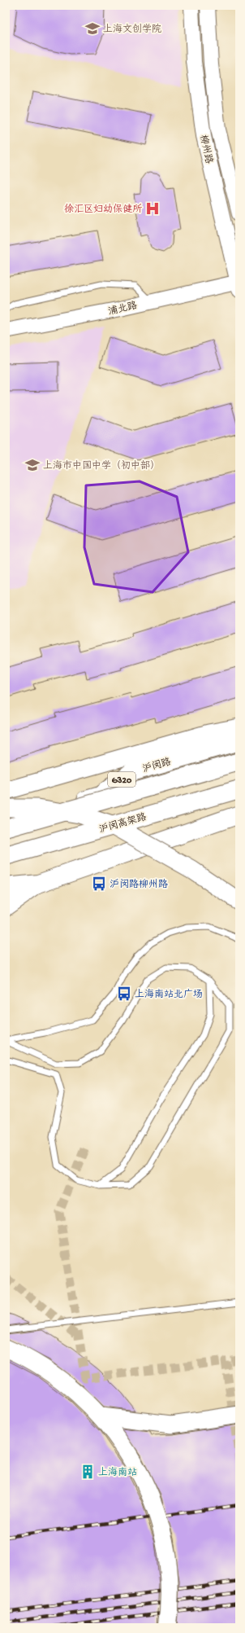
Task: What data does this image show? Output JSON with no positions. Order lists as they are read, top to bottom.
{
  "streets": {
    "main road": ["沪闵路", "G320", "沪闵高架路"],
    "street": ["柳州路", "浦北路"]
  },
  "crossings": [
    ["柳州路", "浦北路"]
  ],
  "places": {
    "school or university": ["上海文创学院", "上海市中国中学（初中部）"],
    "hospital": ["徐汇区妇幼保健所"],
    "bus stop": ["沪闵路柳州路", "上海南站北广场"],
    "building": ["上海南站"]
  }
}
